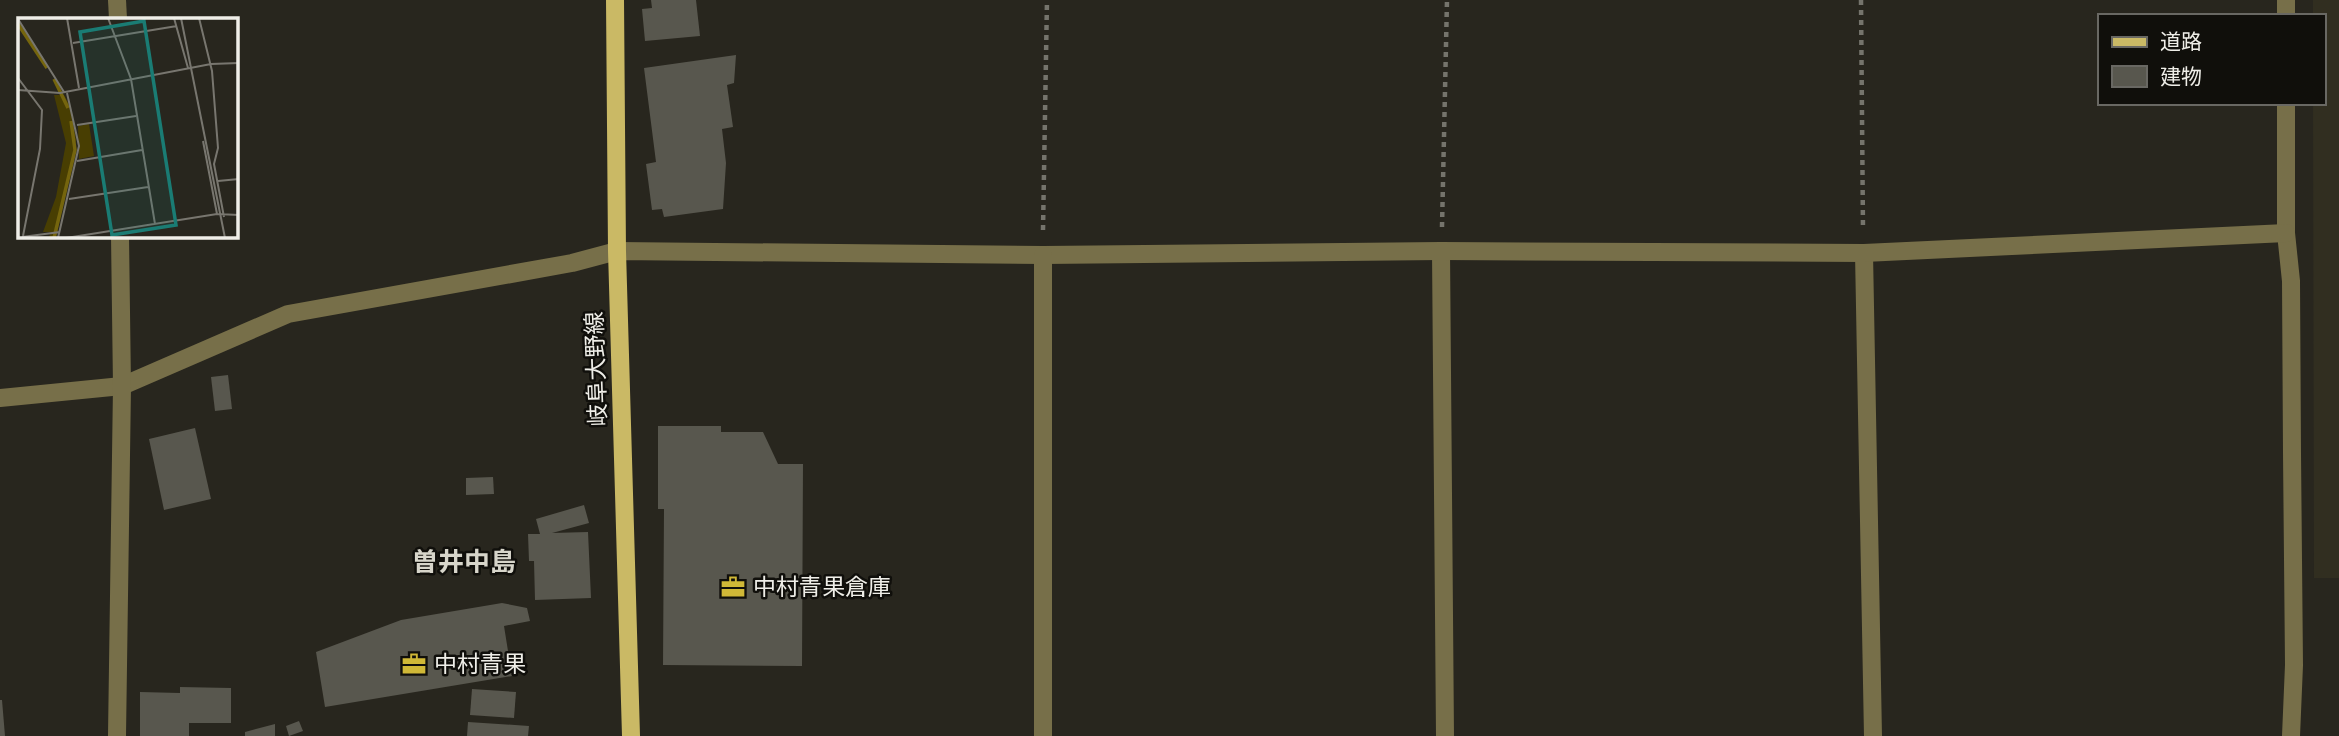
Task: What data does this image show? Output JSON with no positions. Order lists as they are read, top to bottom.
{
  "streets": {
    "main road": ["岐阜大野線"]
  },
  "districts": ["曽井中島"],
  "places": {
    "office": ["中村青果倉庫", "中村青果"]
  },
  "legend": ["道路", "建物"]
}
